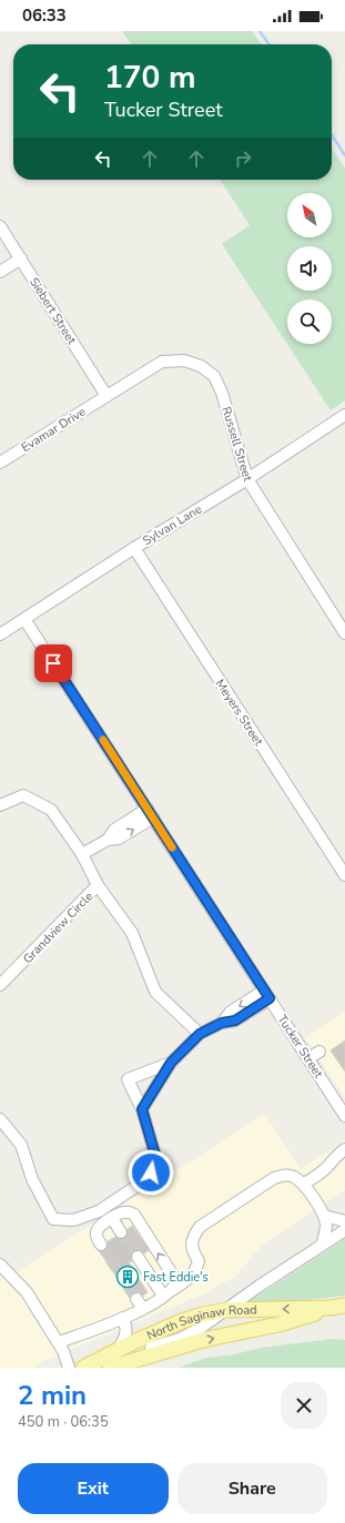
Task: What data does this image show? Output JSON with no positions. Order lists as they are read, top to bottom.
{
  "streets": {
    "main road": ["North Saginaw Road"],
    "street": [
      "Siebert Street",
      "Evamar Drive",
      "Russell Street",
      "Sylvan Lane",
      "Meyers Street",
      "Grandview Circle",
      "Tucker Street"
    ]
  },
  "crossings": [
    ["Siebert Street", "Evamar Drive"],
    ["Siebert Street", "Russell Street"],
    ["Evamar Drive", "Russell Street"],
    ["Russell Street", "Sylvan Lane"],
    ["Sylvan Lane", "Meyers Street"],
    ["Sylvan Lane", "Tucker Street"]
  ],
  "places": {
    "building": ["Fast Eddie's"]
  },
  "north": "top left",
  "page": {
    "status": "06:33",
    "turn": ["170 m", "Tucker Street"],
    "heading": ["2 min", "450 m · 06:35"],
    "buttons": ["Exit", "Share"]
  }
}
